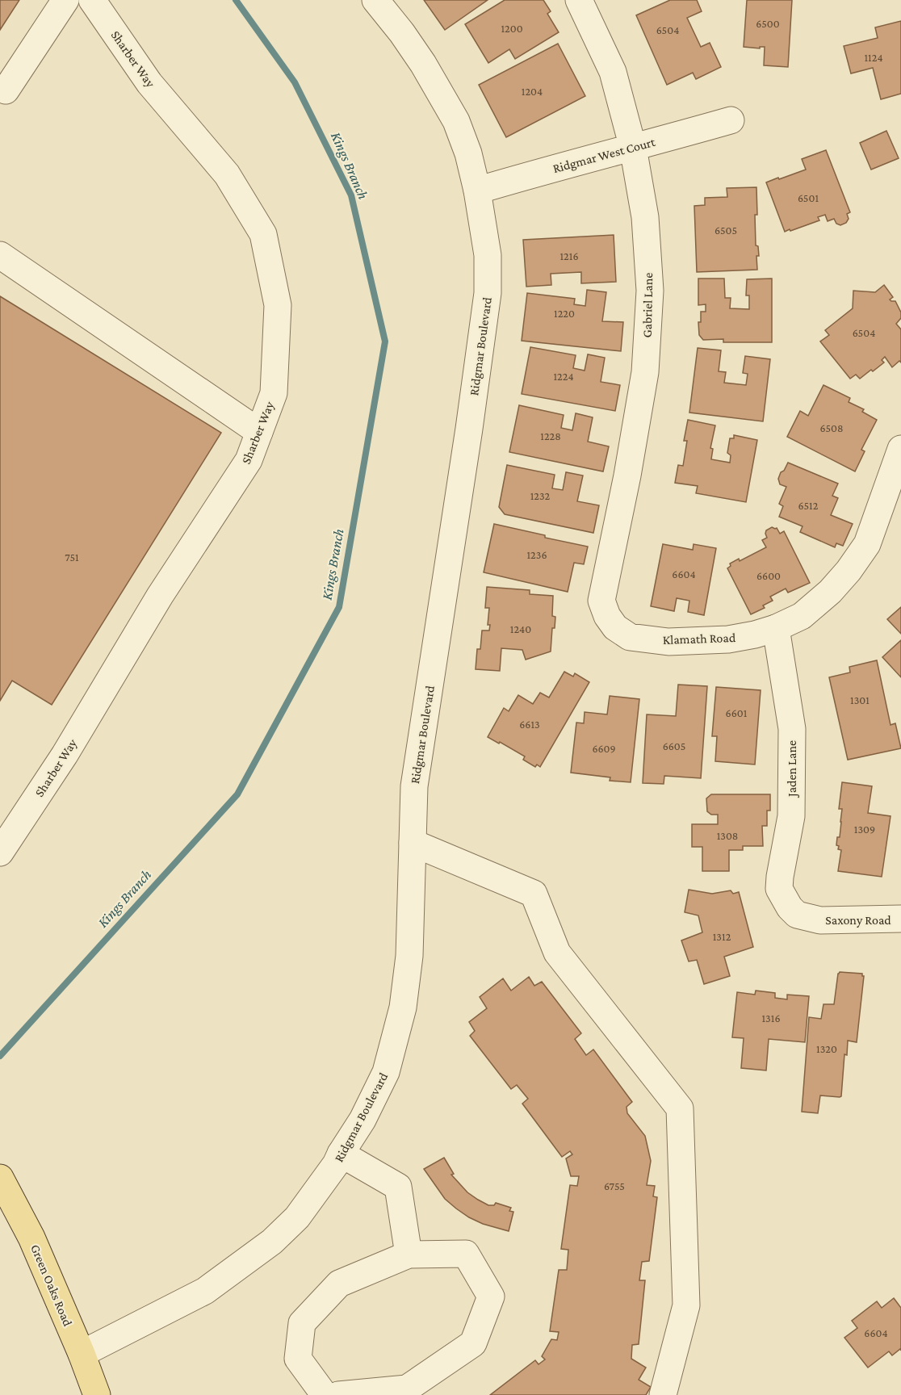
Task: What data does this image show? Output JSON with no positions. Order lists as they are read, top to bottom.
{
  "streets": {
    "main road": ["Green Oaks Road"],
    "street": [
      "Sharber Way",
      "Ridgmar West Court",
      "Gabriel Lane",
      "Ridgmar Boulevard",
      "Klamath Road",
      "Jaden Lane",
      "Saxony Road"
    ]
  },
  "crossings": [
    ["Ridgmar West Court", "Gabriel Lane"],
    ["Ridgmar West Court", "Ridgmar Boulevard"],
    ["Gabriel Lane", "Klamath Road"],
    ["Ridgmar Boulevard", "Green Oaks Road"],
    ["Klamath Road", "Jaden Lane"],
    ["Jaden Lane", "Saxony Road"]
  ],
  "water": ["Kings Branch"],
  "house_numbers": [
    "6500",
    "1200",
    "6504",
    "1124",
    "1204",
    "6501",
    "6505",
    "1216",
    "1220",
    "6504",
    "1224",
    "6508",
    "1228",
    "1232",
    "6512",
    "1236",
    "751",
    "6604",
    "6600",
    "1240",
    "1301",
    "6601",
    "6613",
    "6605",
    "6609",
    "1309",
    "1308",
    "1312",
    "1316",
    "1320",
    "6755",
    "6604"
  ]
}
